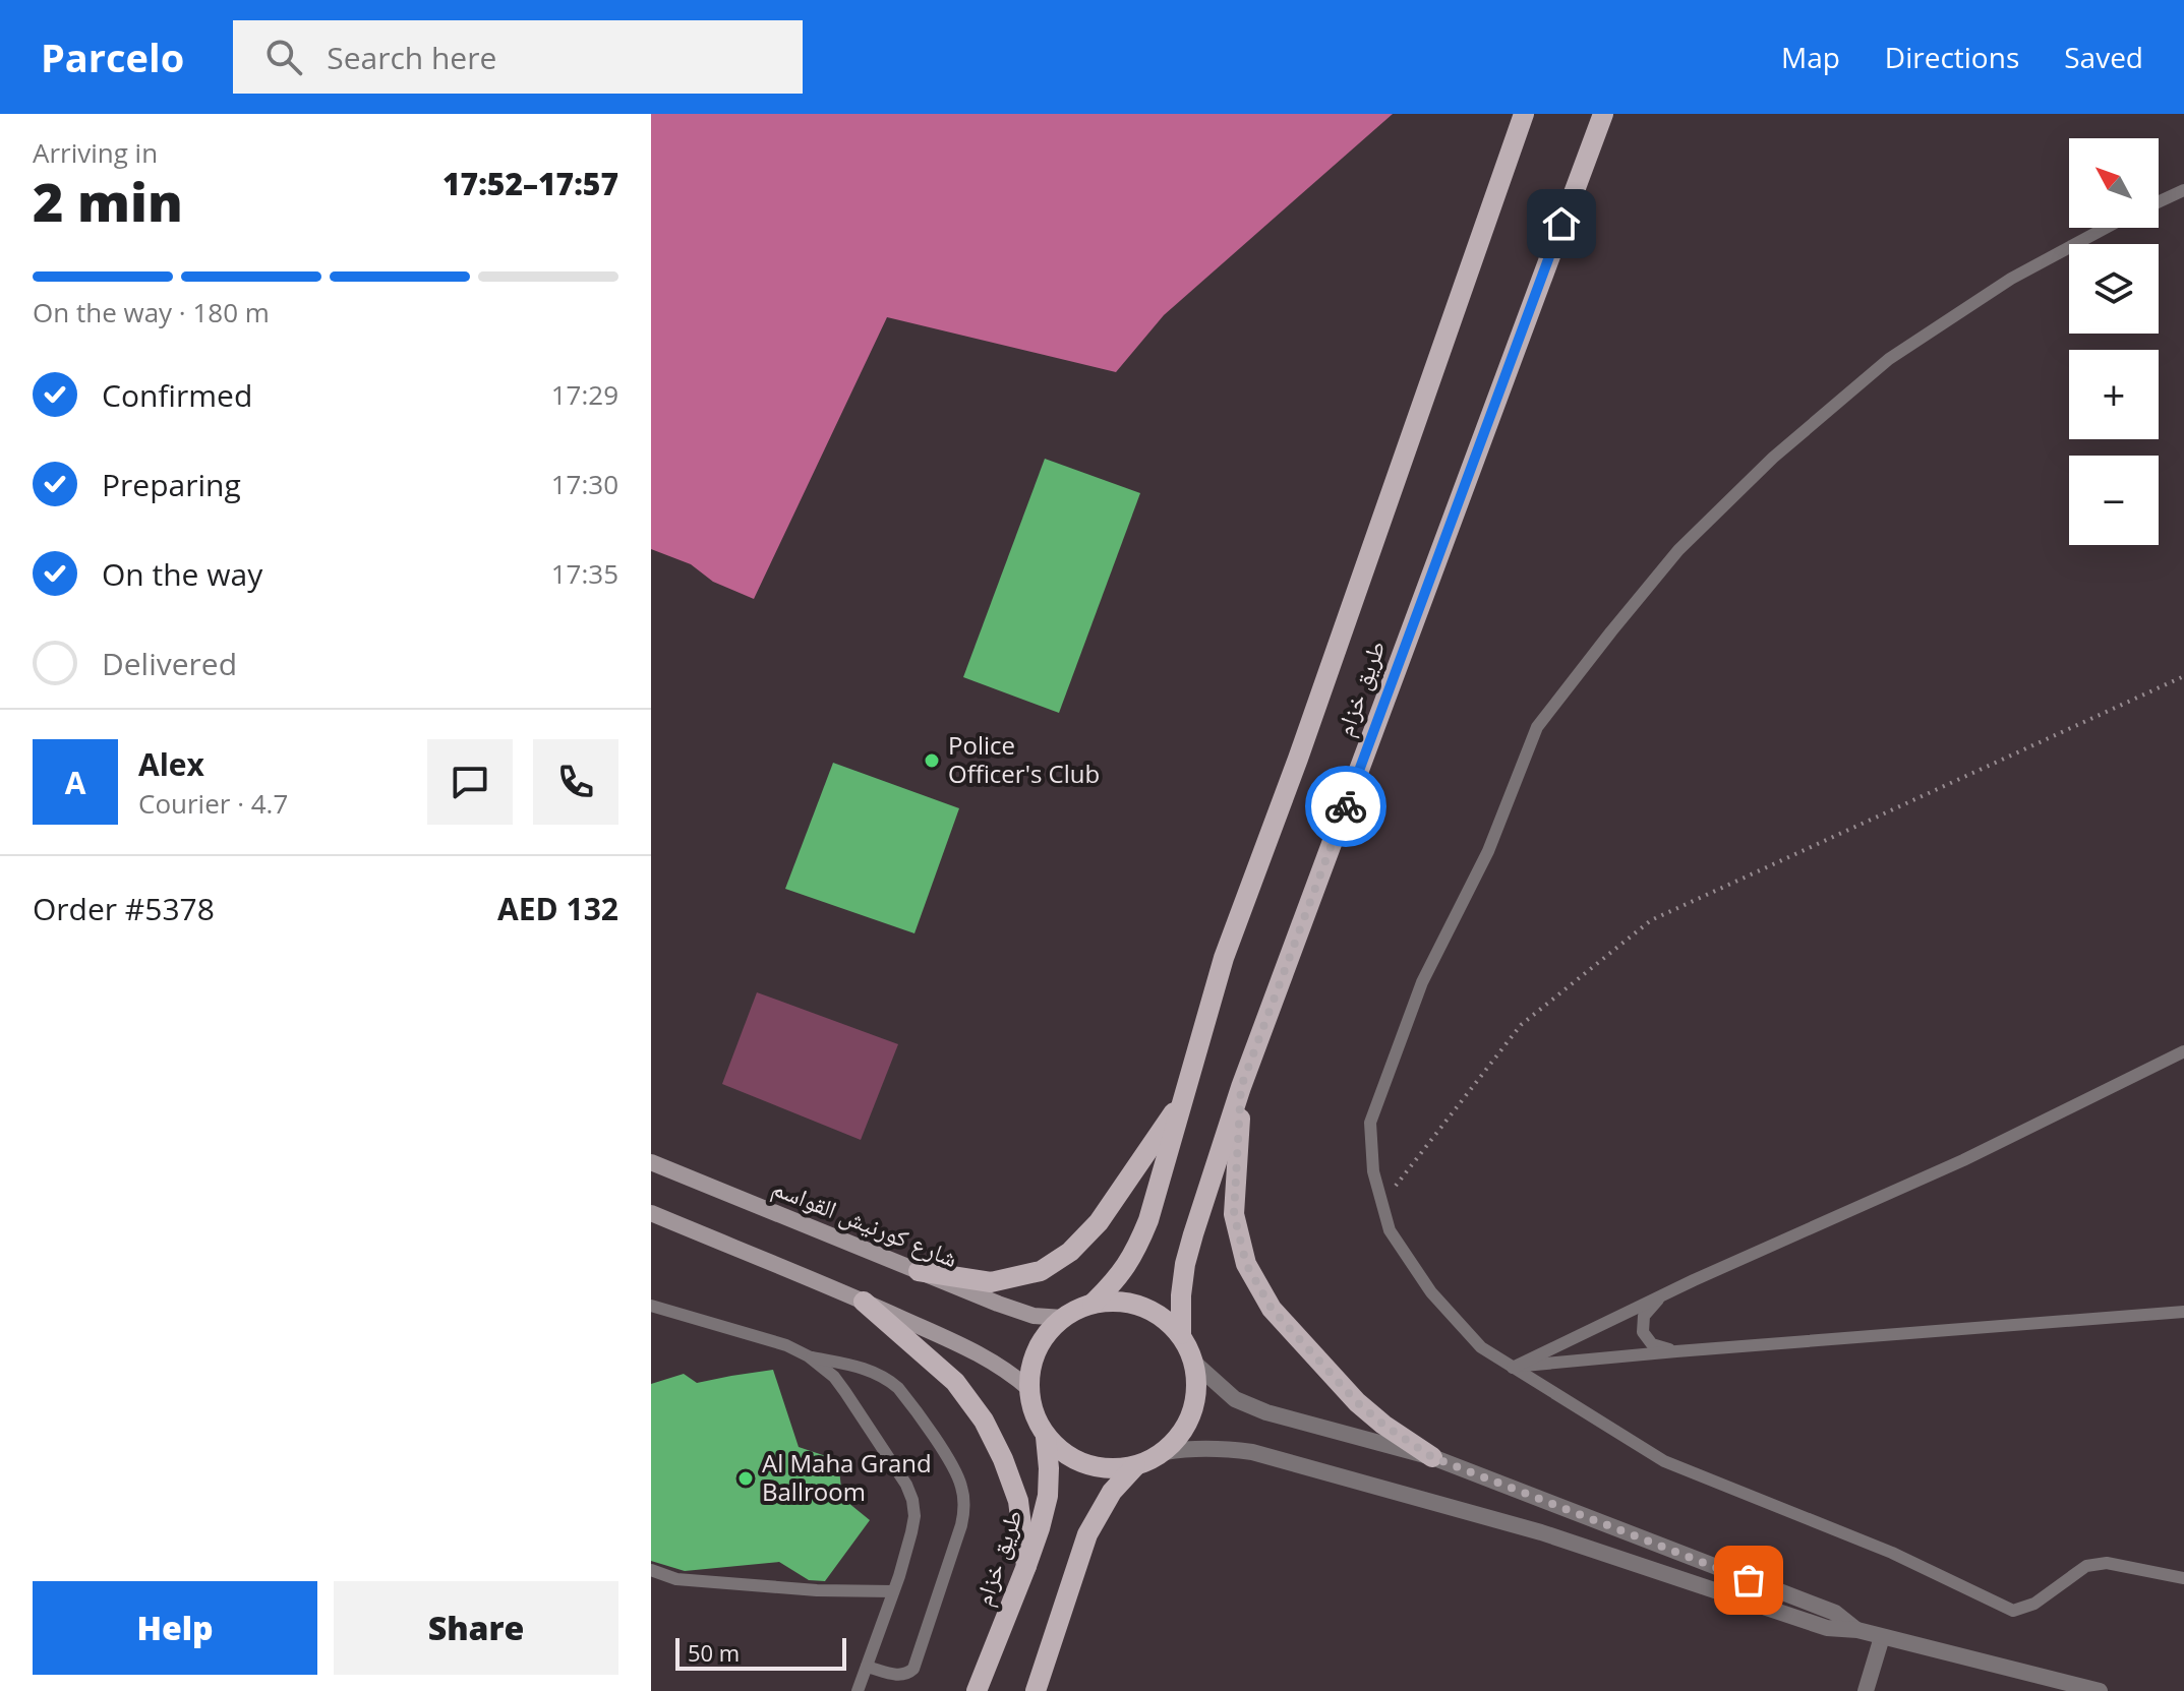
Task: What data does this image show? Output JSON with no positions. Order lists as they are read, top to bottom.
{
  "streets": {
    "main road": ["طريق خزام", "شارع كورنيش القواسم"]
  },
  "crossings": [
    ["طريق خزام", "شارع كورنيش القواسم"]
  ],
  "places": ["Police Officer's Club", "Al Maha Grand Ballroom"],
  "scale_bar": "50 m",
  "north": "top left",
  "page": {
    "header": "Parcelo",
    "search": "Search here",
    "nav": ["Map", "Directions", "Saved"],
    "heading": ["2 min", "Arriving in", "17:52–17:57"],
    "panel": [
      "Alex",
      "Courier · 4.7",
      "Order #5378",
      "AED 132"
    ],
    "map_buttons": ["+", "−"],
    "bar": "On the way · 180 m",
    "list": [
      ["Confirmed", "17:29"],
      ["Preparing", "17:30"],
      ["On the way", "17:35"],
      "Delivered"
    ],
    "round": "A",
    "buttons": ["Help", "Share"],
    "scale": "50 m"
  }
}
